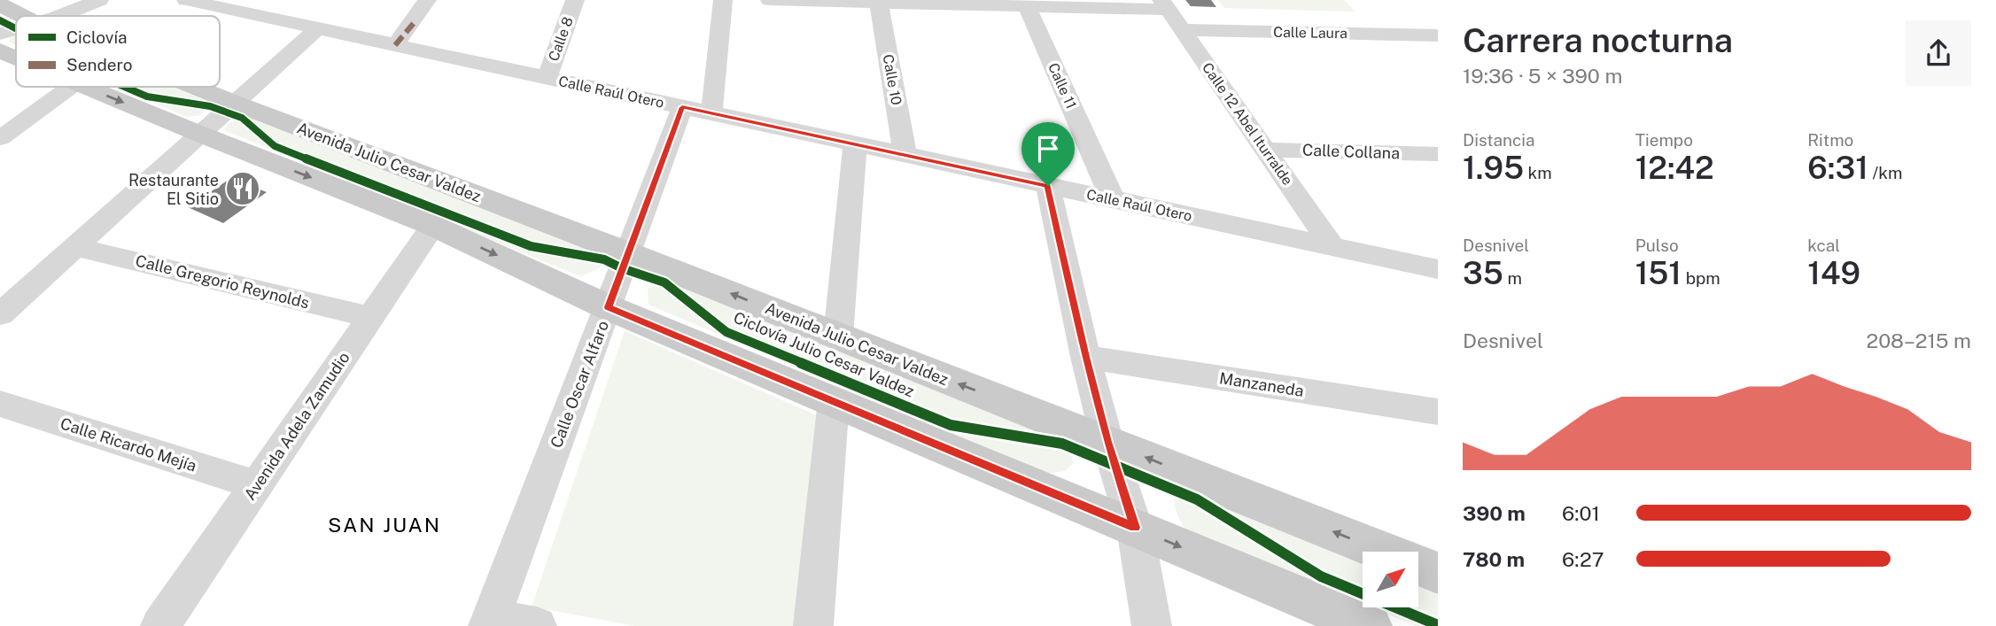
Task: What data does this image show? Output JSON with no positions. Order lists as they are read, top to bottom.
{
  "streets": {
    "main road": ["Avenida Julio Cesar Valdez"],
    "street": [
      "Calle Laura",
      "Calle 8",
      "Calle 10",
      "Calle 11",
      "Calle Raúl Otero",
      "Calle 12 Abel Iturralde",
      "Calle Collana",
      "Calle Gregorio Reynolds",
      "Calle Oscar Alfaro",
      "Manzaneda",
      "Avenida Adela Zamudio",
      "Calle Ricardo Mejía"
    ],
    "cycle path": ["Ciclovía Julio Cesar Valdez"]
  },
  "crossings": [
    ["Calle Laura", "Calle 12 Abel Iturralde"],
    ["Calle 8", "Calle Raúl Otero"],
    ["Calle 10", "Calle Raúl Otero"],
    ["Calle 11", "Calle Raúl Otero"],
    ["Calle Raúl Otero", "Calle 12 Abel Iturralde"],
    ["Calle Raúl Otero", "Calle Oscar Alfaro"],
    ["Calle 12 Abel Iturralde", "Calle Collana"],
    ["Avenida Julio Cesar Valdez", "Calle Oscar Alfaro"],
    ["Calle Gregorio Reynolds", "Avenida Adela Zamudio"],
    ["Avenida Adela Zamudio", "Calle Ricardo Mejía"]
  ],
  "districts": ["SAN JUAN"],
  "places": {
    "restaurant": ["Restaurante El Sitio"]
  },
  "legend": ["Ciclovía", "Sendero"],
  "north": "top right",
  "page": {
    "heading": ["Carrera nocturna", "19:36 · 5 × 390 m"],
    "stats": [
      ["Distancia", "1.95 km"],
      ["Tiempo", "12:42"],
      ["Ritmo", "6:31 /km"],
      ["Desnivel", "35 m"],
      ["Pulso", "151 bpm"],
      ["kcal", "149"]
    ],
    "chart": ["Desnivel", "208–215 m"],
    "list": [
      {
        "name": "390 m",
        "note": "6:01"
      },
      {
        "name": "780 m",
        "note": "6:27"
      }
    ]
  }
}
